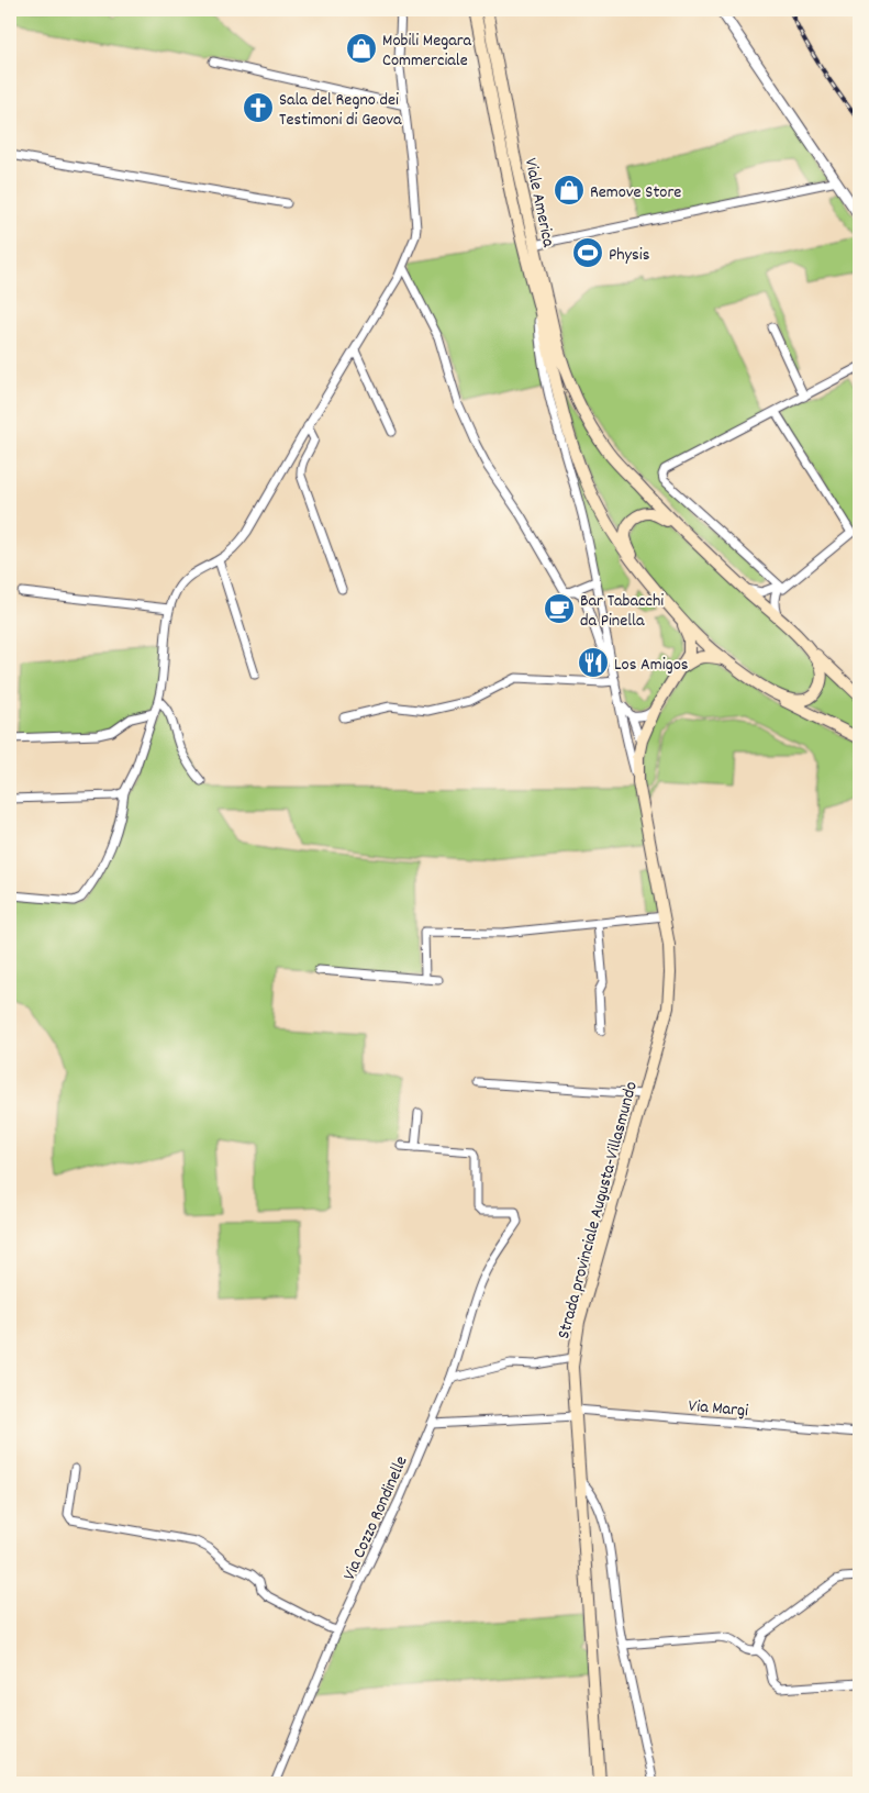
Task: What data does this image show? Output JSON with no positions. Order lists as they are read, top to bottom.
{
  "streets": {
    "main road": ["Viale America", "Strada provinciale Augusta-Villasmundo"],
    "street": ["Via Margi", "Via Cozzo Rondinelle"]
  },
  "crossings": [
    ["Strada provinciale Augusta-Villasmundo", "Via Margi"],
    ["Via Margi", "Via Cozzo Rondinelle"]
  ],
  "places": {
    "shop": ["Mobili Megara Commerciale", "Remove Store"],
    "church": ["Sala del Regno dei Testimoni di Geova"],
    "sports": ["Physis"],
    "cafe": ["Bar Tabacchi da Pinella"],
    "restaurant": ["Los Amigos"]
  }
}
